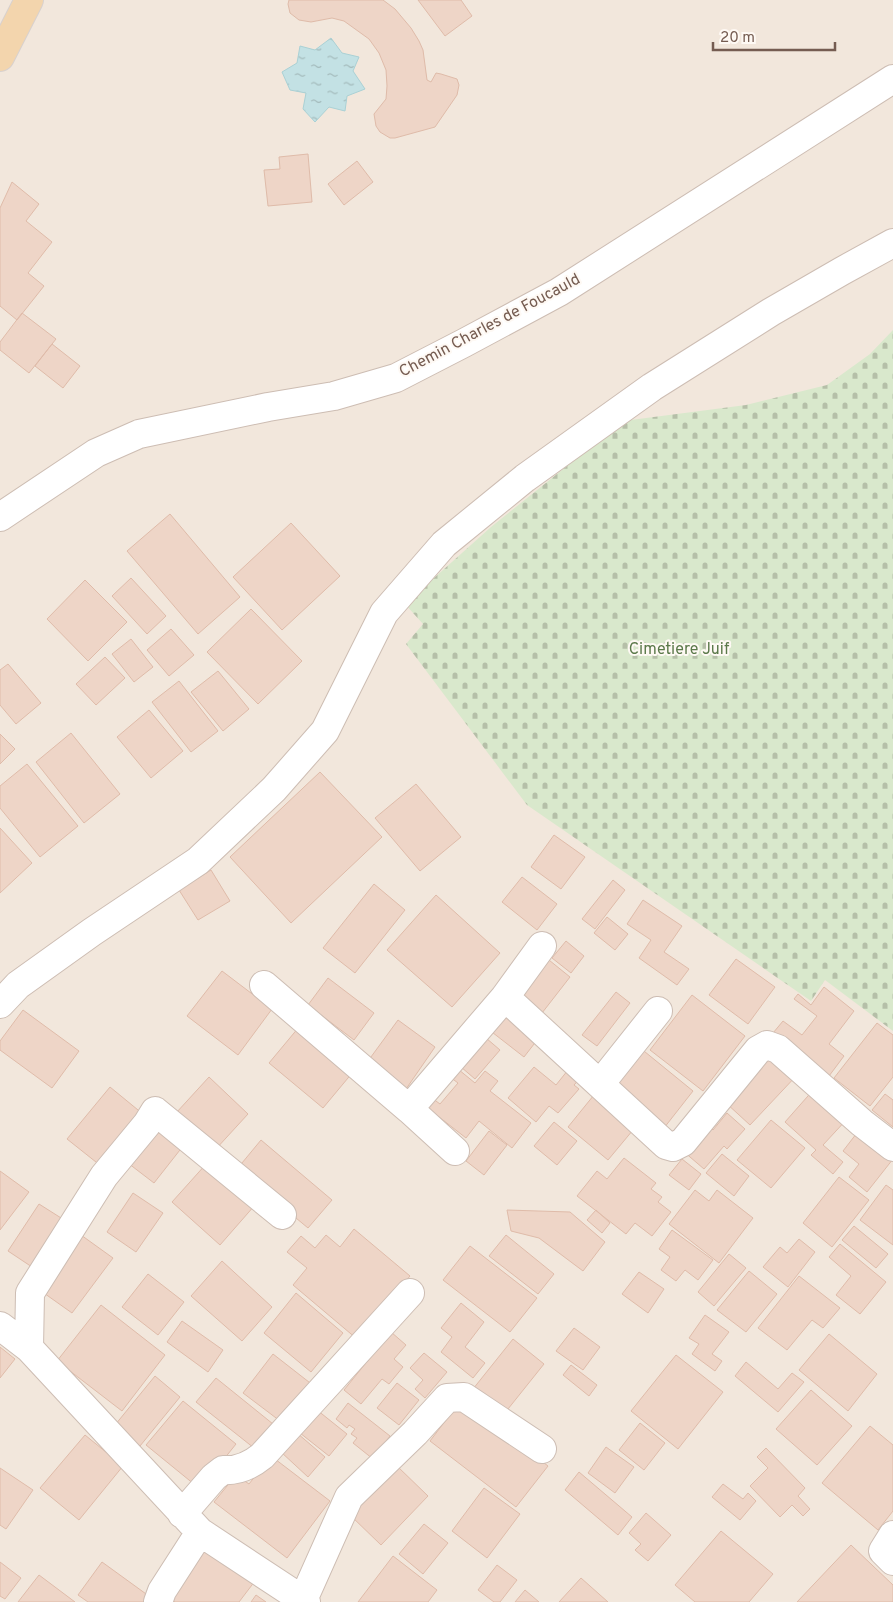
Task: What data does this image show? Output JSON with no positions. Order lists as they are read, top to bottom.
{
  "streets": {
    "street": ["Chemin Charles de Foucauld"]
  },
  "parks": ["Cimetiere Juif"],
  "scale_bar": "20 m"
}
